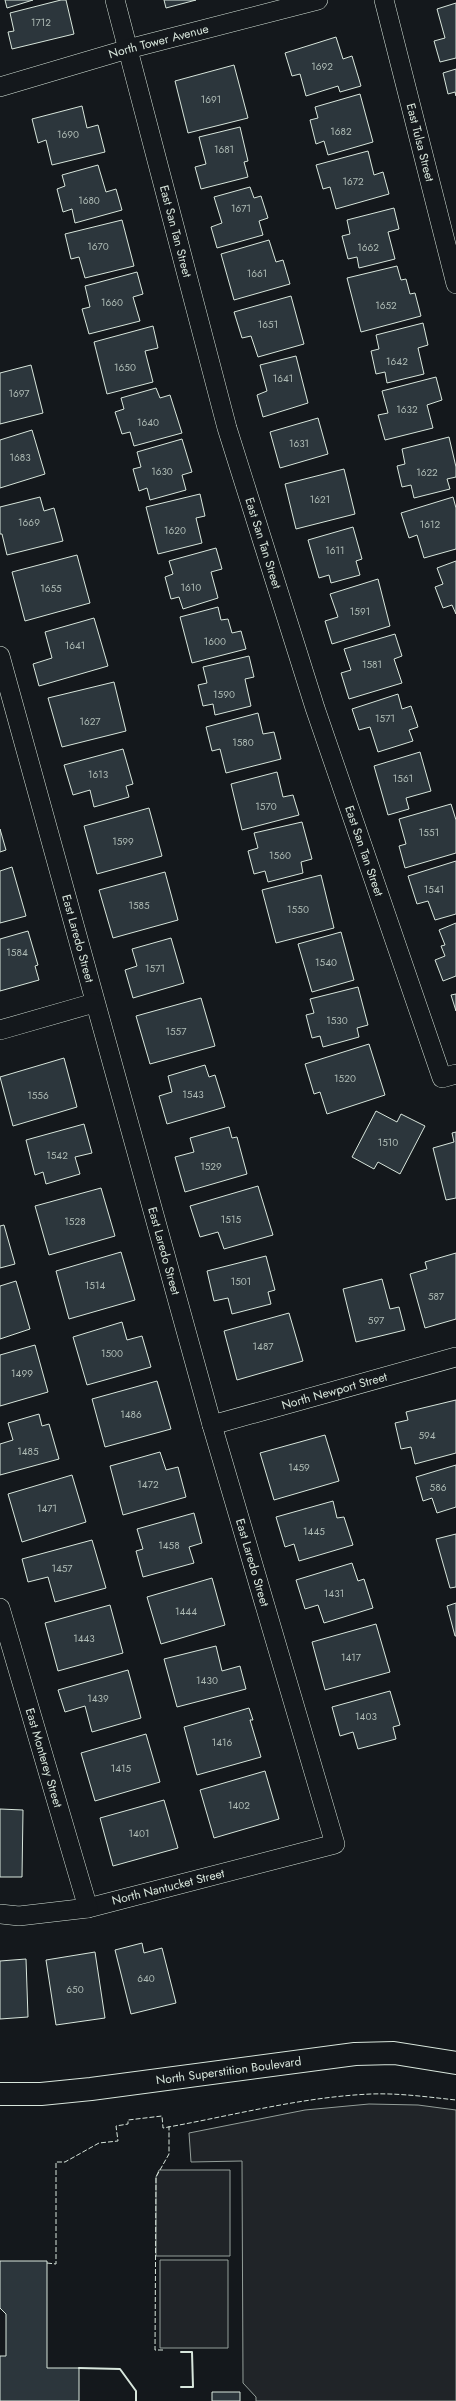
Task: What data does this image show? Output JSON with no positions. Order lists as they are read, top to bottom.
{
  "streets": {
    "street": [
      "North Tower Avenue",
      "East Tulsa Street",
      "East San Tan Street",
      "East Laredo Street",
      "North Newport Street",
      "East Monterey Street",
      "North Nantucket Street",
      "North Superstition Boulevard"
    ]
  },
  "crossings": [
    ["North Tower Avenue", "East San Tan Street"],
    ["East Laredo Street", "North Newport Street"],
    ["East Laredo Street", "North Nantucket Street"],
    ["East Monterey Street", "North Nantucket Street"]
  ],
  "house_numbers": [
    "1712",
    "1692",
    "1691",
    "1682",
    "1690",
    "1681",
    "1672",
    "1680",
    "1671",
    "1670",
    "1662",
    "1661",
    "1660",
    "1652",
    "1651",
    "1642",
    "1650",
    "1641",
    "1697",
    "1632",
    "1640",
    "1631",
    "1683",
    "1630",
    "1622",
    "1621",
    "1669",
    "1612",
    "1620",
    "1611",
    "1610",
    "1655",
    "1591",
    "1600",
    "1641",
    "1581",
    "1590",
    "1571",
    "1627",
    "1580",
    "1613",
    "1561",
    "1570",
    "1551",
    "1599",
    "1560",
    "1541",
    "1585",
    "1550",
    "1584",
    "1540",
    "1571",
    "1530",
    "1557",
    "1520",
    "1543",
    "1556",
    "1510",
    "1542",
    "1529",
    "1515",
    "1528",
    "1501",
    "1514",
    "587",
    "597",
    "1487",
    "1500",
    "1499",
    "1486",
    "594",
    "1485",
    "1459",
    "1472",
    "586",
    "1471",
    "1445",
    "1458",
    "1457",
    "1431",
    "1444",
    "1443",
    "1417",
    "1430",
    "1439",
    "1403",
    "1416",
    "1415",
    "1402",
    "1401",
    "640",
    "650"
  ]
}
